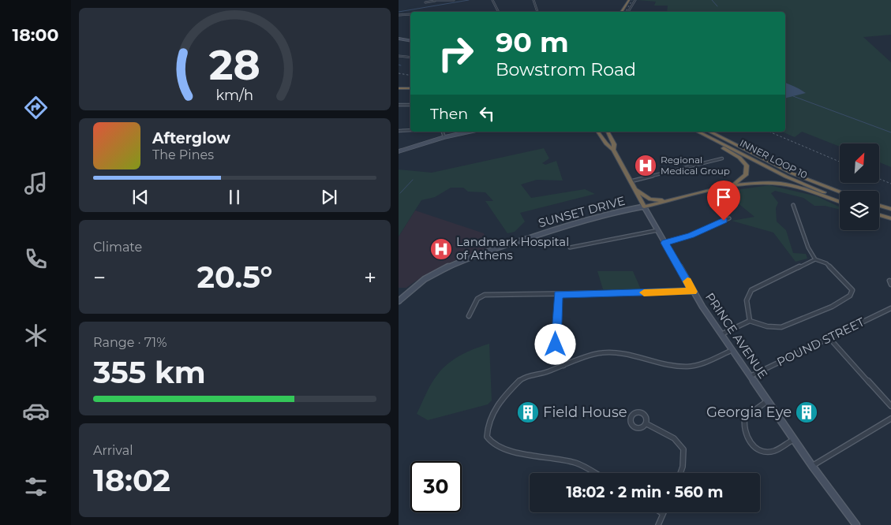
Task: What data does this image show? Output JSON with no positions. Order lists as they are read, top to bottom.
{
  "streets": {
    "highway": ["INNER LOOP 10", "PRINCE AVENUE"],
    "main road": ["SUNSET DRIVE"],
    "street": ["POUND STREET"]
  },
  "crossings": [
    ["SUNSET DRIVE", "PRINCE AVENUE"],
    ["PRINCE AVENUE", "POUND STREET"]
  ],
  "places": {
    "hospital": ["Regional Medical Group", "Landmark Hospital of Athens"],
    "building": ["Field House", "Georgia Eye"]
  },
  "north": "top right",
  "page": {
    "tabs": "18:00",
    "turn": ["90 m", "Bowstrom Road"],
    "then": "Then",
    "song": ["Afterglow", "The Pines"],
    "tile": [
      "Climate",
      ["Range · 71%", "355 km"],
      ["Arrival", "18:02"]
    ],
    "heat": ["−", "20.5°", "+"],
    "limit": "30",
    "trip": "18:02 · 2 min · 560 m",
    "gauge": ["28", "km/h"]
  }
}
